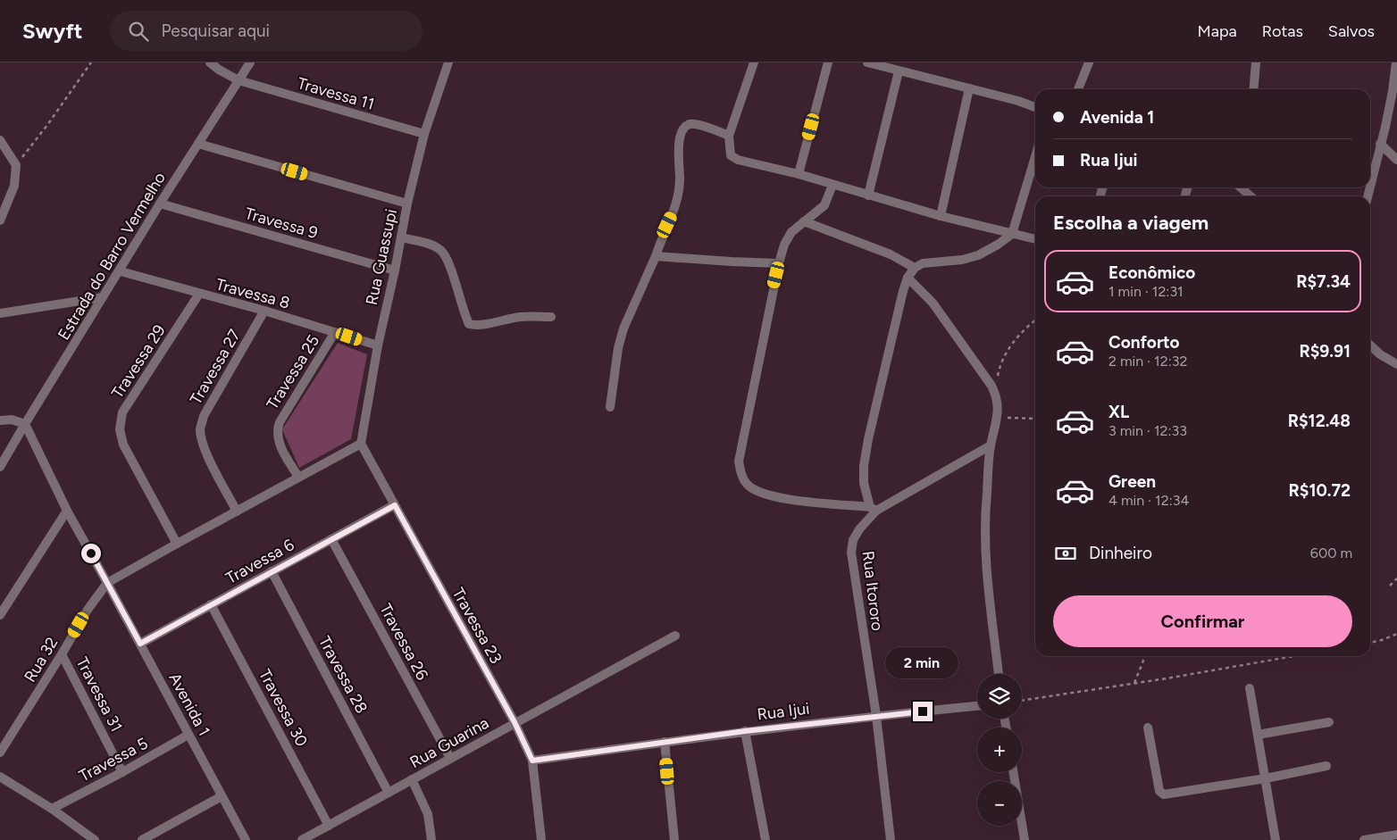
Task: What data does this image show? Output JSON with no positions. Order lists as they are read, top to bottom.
{
  "streets": {
    "street": [
      "Travessa 11",
      "Travessa 9",
      "Estrada do Barro Vermelho",
      "Rua Guassupi",
      "Travessa 8",
      "Travessa 29",
      "Travessa 27",
      "Travessa 25",
      "Travessa 6",
      "Rua Itororo",
      "Travessa 23",
      "Travessa 26",
      "Rua 32",
      "Travessa 28",
      "Travessa 31",
      "Avenida 1",
      "Travessa 30",
      "Rua Ijui",
      "Rua Guarina",
      "Travessa 5"
    ]
  },
  "crossings": [
    ["Travessa 11", "Estrada do Barro Vermelho"],
    ["Travessa 11", "Rua Guassupi"],
    ["Travessa 9", "Estrada do Barro Vermelho"],
    ["Travessa 9", "Rua Guassupi"],
    ["Estrada do Barro Vermelho", "Travessa 8"],
    ["Estrada do Barro Vermelho", "Avenida 1"],
    ["Rua Guassupi", "Travessa 8"],
    ["Travessa 8", "Travessa 29"],
    ["Travessa 8", "Travessa 27"],
    ["Travessa 8", "Travessa 25"],
    ["Travessa 6", "Travessa 23"],
    ["Travessa 6", "Travessa 26"],
    ["Travessa 6", "Travessa 28"],
    ["Travessa 6", "Avenida 1"],
    ["Travessa 6", "Travessa 30"],
    ["Rua Itororo", "Rua Ijui"],
    ["Travessa 23", "Rua Ijui"],
    ["Travessa 23", "Rua Guarina"],
    ["Travessa 26", "Rua Guarina"],
    ["Rua 32", "Travessa 31"],
    ["Rua 32", "Avenida 1"],
    ["Travessa 31", "Travessa 5"],
    ["Avenida 1", "Travessa 5"]
  ],
  "page": {
    "header": "Swyft",
    "search": "Pesquisar aqui",
    "nav": ["Mapa", "Rotas", "Salvos"],
    "banner": ["Avenida 1", "Rua Ijui"],
    "heading": "Escolha a viagem",
    "list": [
      {
        "name": "Econômico",
        "note": "1 min · 12:31",
        "value": "R$7.34"
      },
      {
        "name": "Conforto",
        "note": "2 min · 12:32",
        "value": "R$9.91"
      },
      {
        "name": "XL",
        "note": "3 min · 12:33",
        "value": "R$12.48"
      },
      {
        "name": "Green",
        "note": "4 min · 12:34",
        "value": "R$10.72"
      }
    ],
    "pay": ["Dinheiro", "600 m"],
    "buttons": "Confirmar",
    "bubble": "2 min",
    "map_buttons": ["+", "−"]
  }
}
